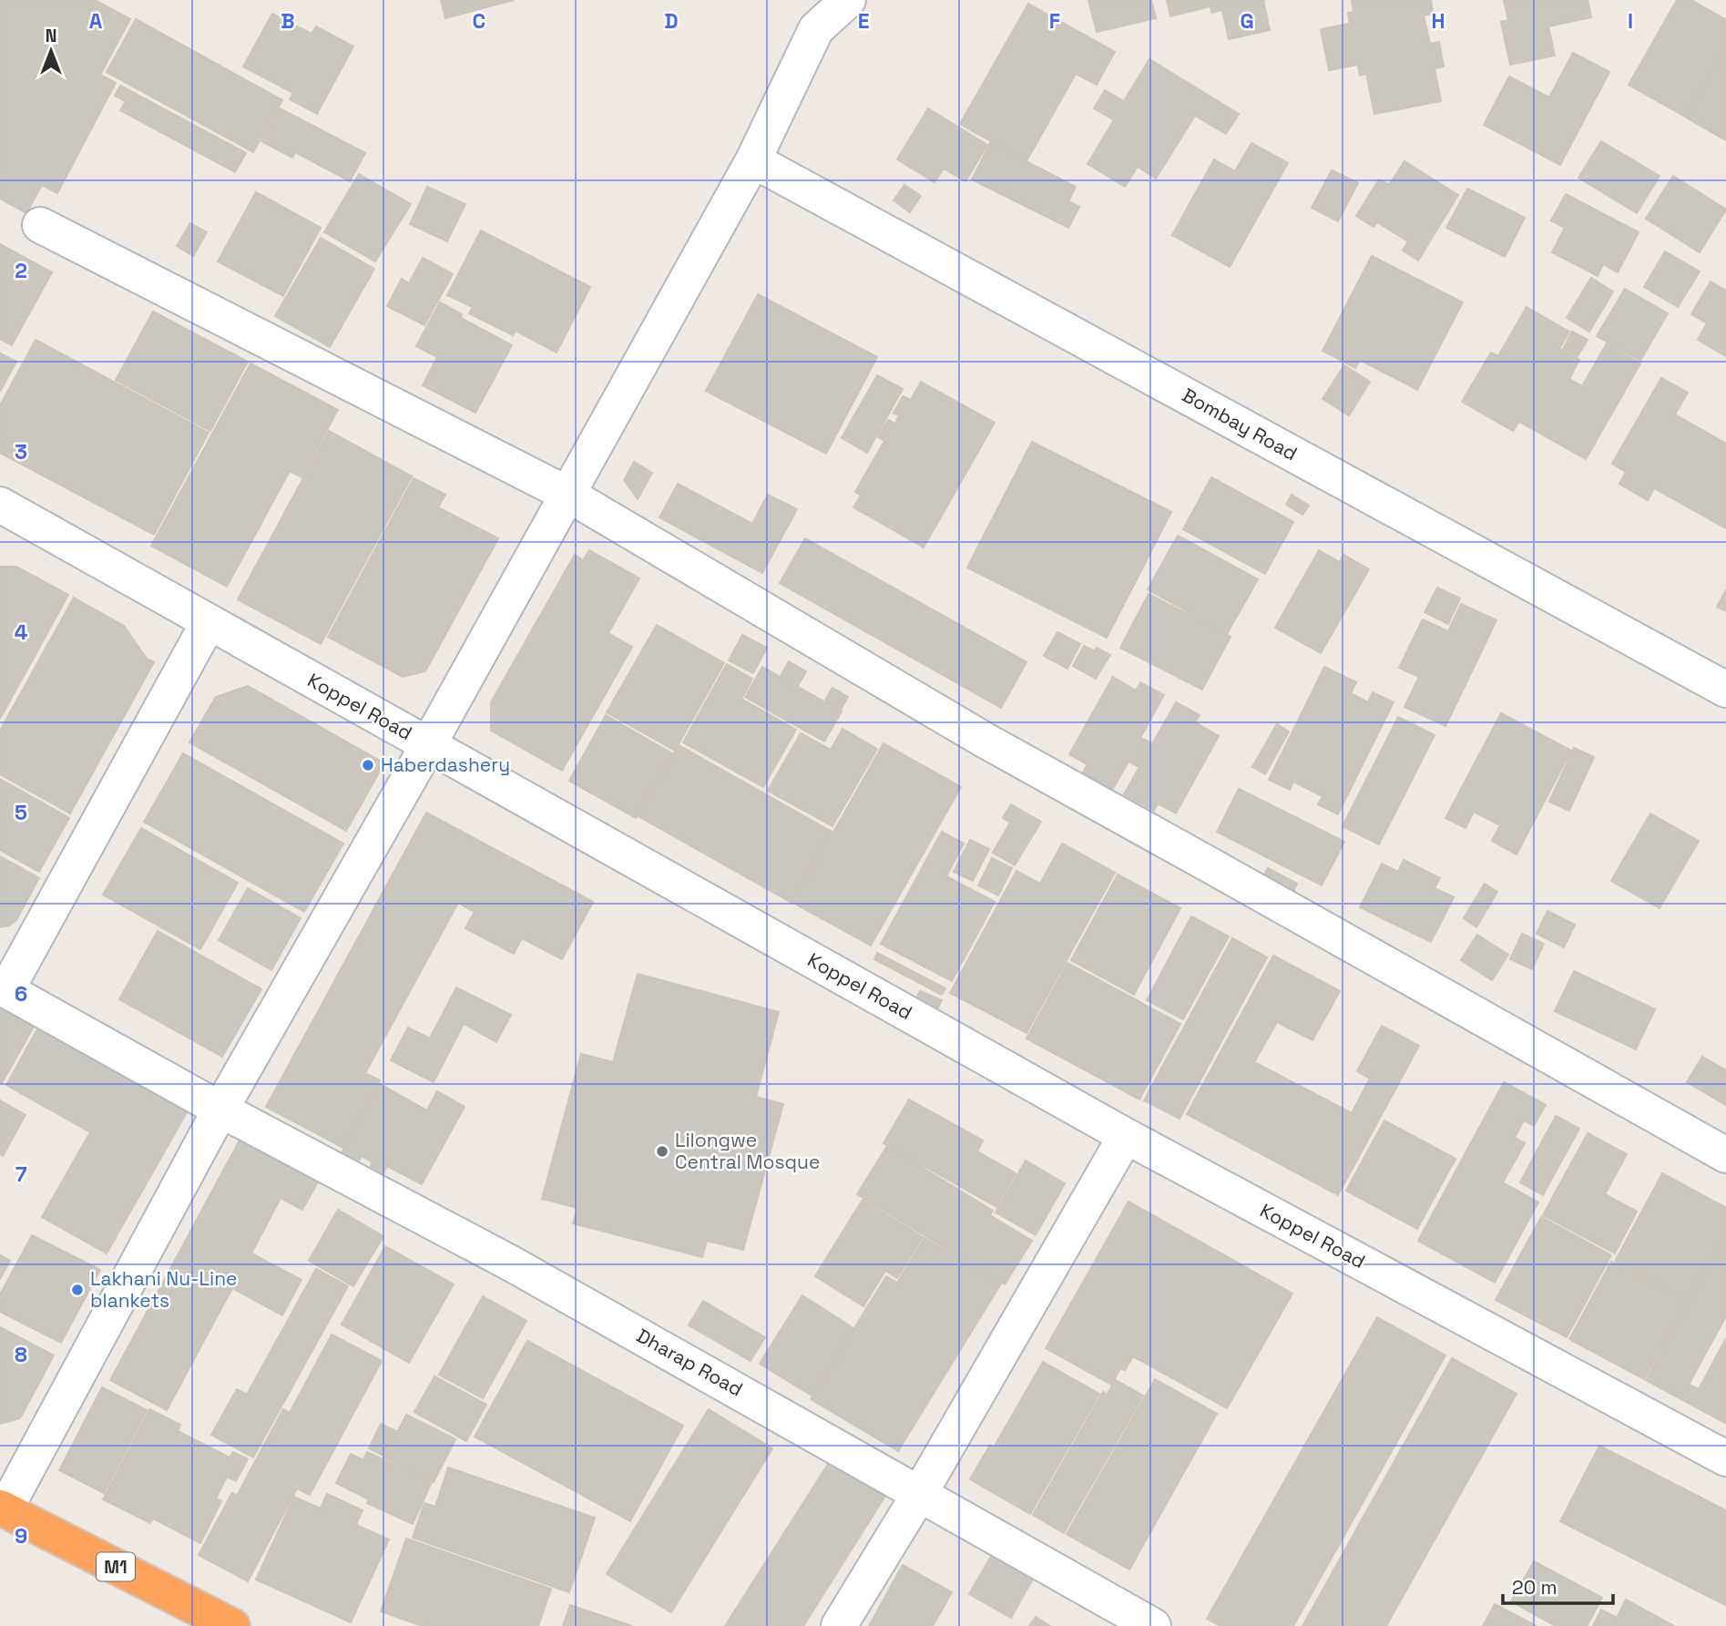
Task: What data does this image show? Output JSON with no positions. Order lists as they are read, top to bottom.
{
  "streets": {
    "highway": ["M1"],
    "street": ["Bombay Road", "Koppel Road", "Dharap Road"]
  },
  "places": ["Haberdashery", "Lilongwe Central Mosque", "Lakhani Nu-Line blankets"],
  "scale_bar": "20 m",
  "north": "top",
  "grid": {
    "columns": [
      "A",
      "B",
      "C",
      "D",
      "E",
      "F",
      "G",
      "H",
      "I"
    ],
    "rows": [
      "2",
      "3",
      "4",
      "5",
      "6",
      "7",
      "8",
      "9"
    ]
  }
}
